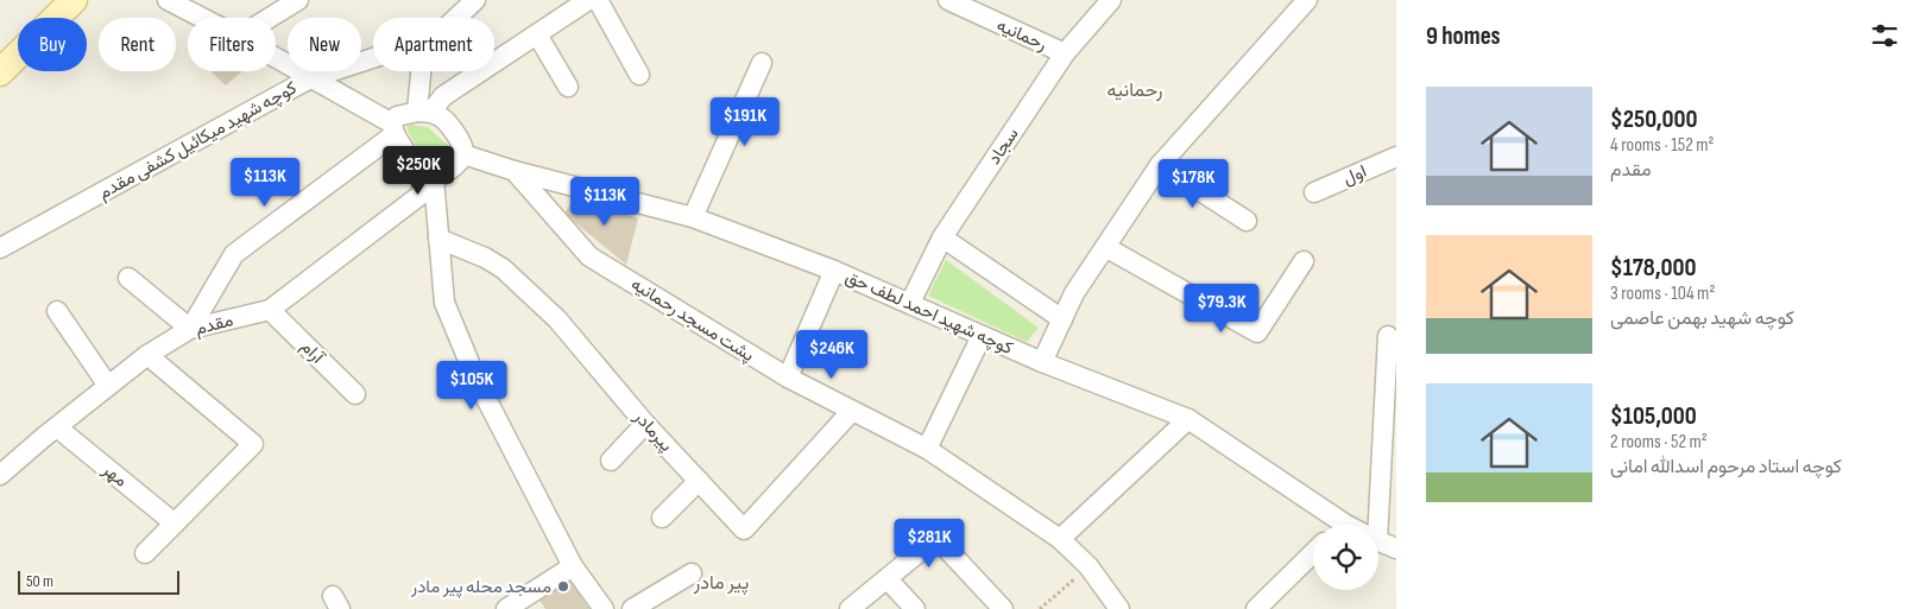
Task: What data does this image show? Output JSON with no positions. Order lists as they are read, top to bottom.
{
  "streets": {
    "street": [
      "رحمانیه",
      "کوچه شهید میکائیل کشفی مقدم",
      "سجاد",
      "اول",
      "کوچه شهید احمد لطف حق",
      "پشت مسجد رحمانیه",
      "مقدم",
      "آرام",
      "پیرمادر",
      "مهر"
    ]
  },
  "crossings": [
    ["رحمانیه", "سجاد"],
    ["سجاد", "کوچه شهید احمد لطف حق"],
    ["کوچه شهید احمد لطف حق", "پشت مسجد رحمانیه"],
    ["کوچه شهید احمد لطف حق", "مقدم"],
    ["پشت مسجد رحمانیه", "پیرمادر"],
    ["مقدم", "آرام"],
    ["مقدم", "مهر"]
  ],
  "districts": ["رحمانیه", "پیر مادر"],
  "places": ["مسجد محله پیر مادر"],
  "scale_bar": "50 m",
  "page": {
    "heading": "9 homes",
    "chip": [
      "Buy",
      "Rent",
      "Filters",
      "New",
      "Apartment"
    ],
    "list": [
      {
        "name": "$250,000",
        "note": "4 rooms · 152 m² · مقدم"
      },
      {
        "name": "$178,000",
        "note": "3 rooms · 104 m² · کوچه شهید بهمن عاصمی"
      },
      {
        "name": "$105,000",
        "note": "2 rooms · 52 m² · کوچه استاد مرحوم اسدالله امانی"
      }
    ],
    "price": [
      "$191K",
      "$250K",
      "$113K",
      "$178K",
      "$113K",
      "$79.3K",
      "$246K",
      "$105K",
      "$281K"
    ],
    "scale": "50 m"
  }
}
